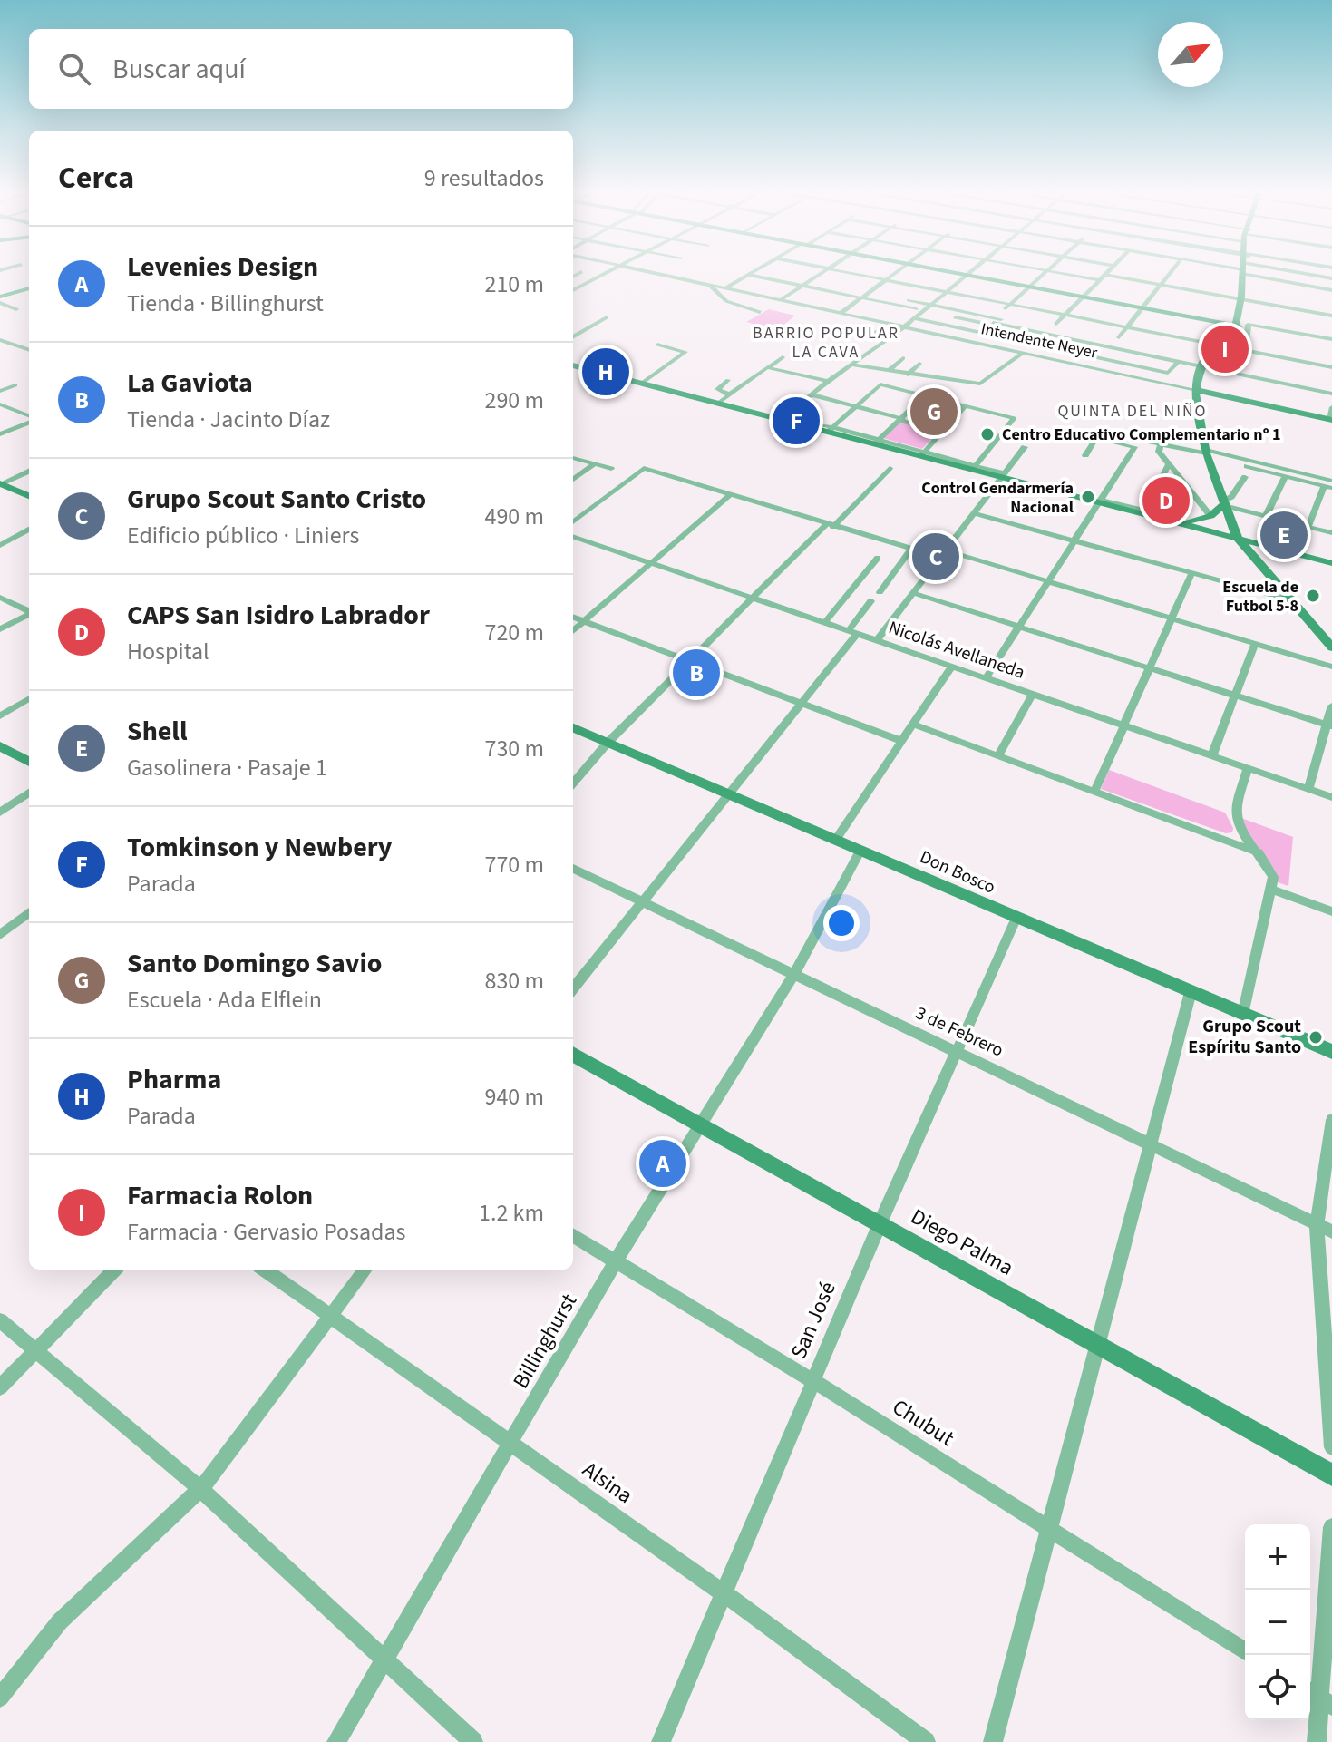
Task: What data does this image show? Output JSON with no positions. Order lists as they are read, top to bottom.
{
  "streets": {
    "street": [
      "Intendente Neyer",
      "Nicolás Avellaneda",
      "Don Bosco",
      "3 de Febrero",
      "Diego Palma",
      "San José",
      "Billinghurst",
      "Chubut",
      "Alsina"
    ]
  },
  "crossings": [
    ["Don Bosco", "San José"],
    ["Don Bosco", "Billinghurst"],
    ["3 de Febrero", "San José"],
    ["3 de Febrero", "Billinghurst"],
    ["Diego Palma", "San José"],
    ["Diego Palma", "Billinghurst"],
    ["San José", "Chubut"],
    ["San José", "Alsina"],
    ["Billinghurst", "Chubut"],
    ["Billinghurst", "Alsina"]
  ],
  "districts": ["BARRIO POPULAR LA CAVA", "QUINTA DEL NIÑO"],
  "places": [
    "Centro Educativo Complementario nº 1",
    "Control Gendarmería Nacional",
    "Escuela de Futbol 5-8",
    "Grupo Scout Espíritu Santo"
  ],
  "north": "top right",
  "page": {
    "search": "Buscar aquí",
    "heading": ["Cerca", "9 resultados"],
    "list": [
      {
        "mark": "A",
        "name": "Levenies Design",
        "note": "Tienda · Billinghurst",
        "value": "210 m"
      },
      {
        "mark": "B",
        "name": "La Gaviota",
        "note": "Tienda · Jacinto Díaz",
        "value": "290 m"
      },
      {
        "mark": "C",
        "name": "Grupo Scout Santo Cristo",
        "note": "Edificio público · Liniers",
        "value": "490 m"
      },
      {
        "mark": "D",
        "name": "CAPS San Isidro Labrador",
        "note": "Hospital",
        "value": "720 m"
      },
      {
        "mark": "E",
        "name": "Shell",
        "note": "Gasolinera · Pasaje 1",
        "value": "730 m"
      },
      {
        "mark": "F",
        "name": "Tomkinson y Newbery",
        "note": "Parada",
        "value": "770 m"
      },
      {
        "mark": "G",
        "name": "Santo Domingo Savio",
        "note": "Escuela · Ada Elflein",
        "value": "830 m"
      },
      {
        "mark": "H",
        "name": "Pharma",
        "note": "Parada",
        "value": "940 m"
      },
      {
        "mark": "I",
        "name": "Farmacia Rolon",
        "note": "Farmacia · Gervasio Posadas",
        "value": "1.2 km"
      }
    ],
    "pins": [
      "I",
      "H",
      "G",
      "F",
      "D",
      "E",
      "C",
      "B",
      "A"
    ],
    "map_buttons": ["+", "−"]
  }
}
